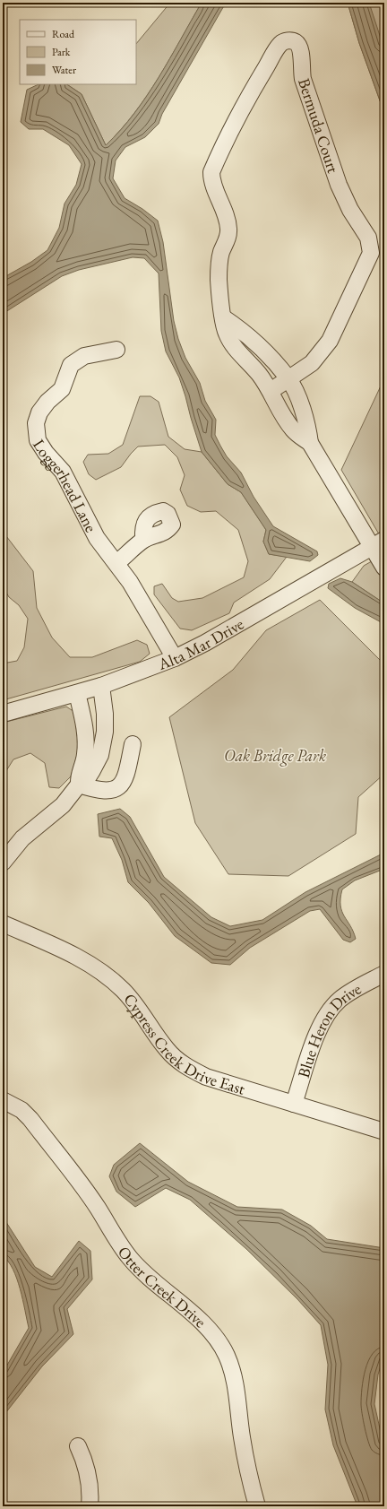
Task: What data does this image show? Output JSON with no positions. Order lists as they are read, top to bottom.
{
  "streets": {
    "street": [
      "Bermuda Court",
      "Loggerhead Lane",
      "Alta Mar Drive",
      "Blue Heron Drive",
      "Cypress Creek Drive East",
      "Otter Creek Drive"
    ]
  },
  "crossings": [
    ["Bermuda Court", "Alta Mar Drive"],
    ["Loggerhead Lane", "Alta Mar Drive"],
    ["Blue Heron Drive", "Cypress Creek Drive East"]
  ],
  "parks": ["Oak Bridge Park"],
  "legend": ["Road", "Park", "Water"]
}
